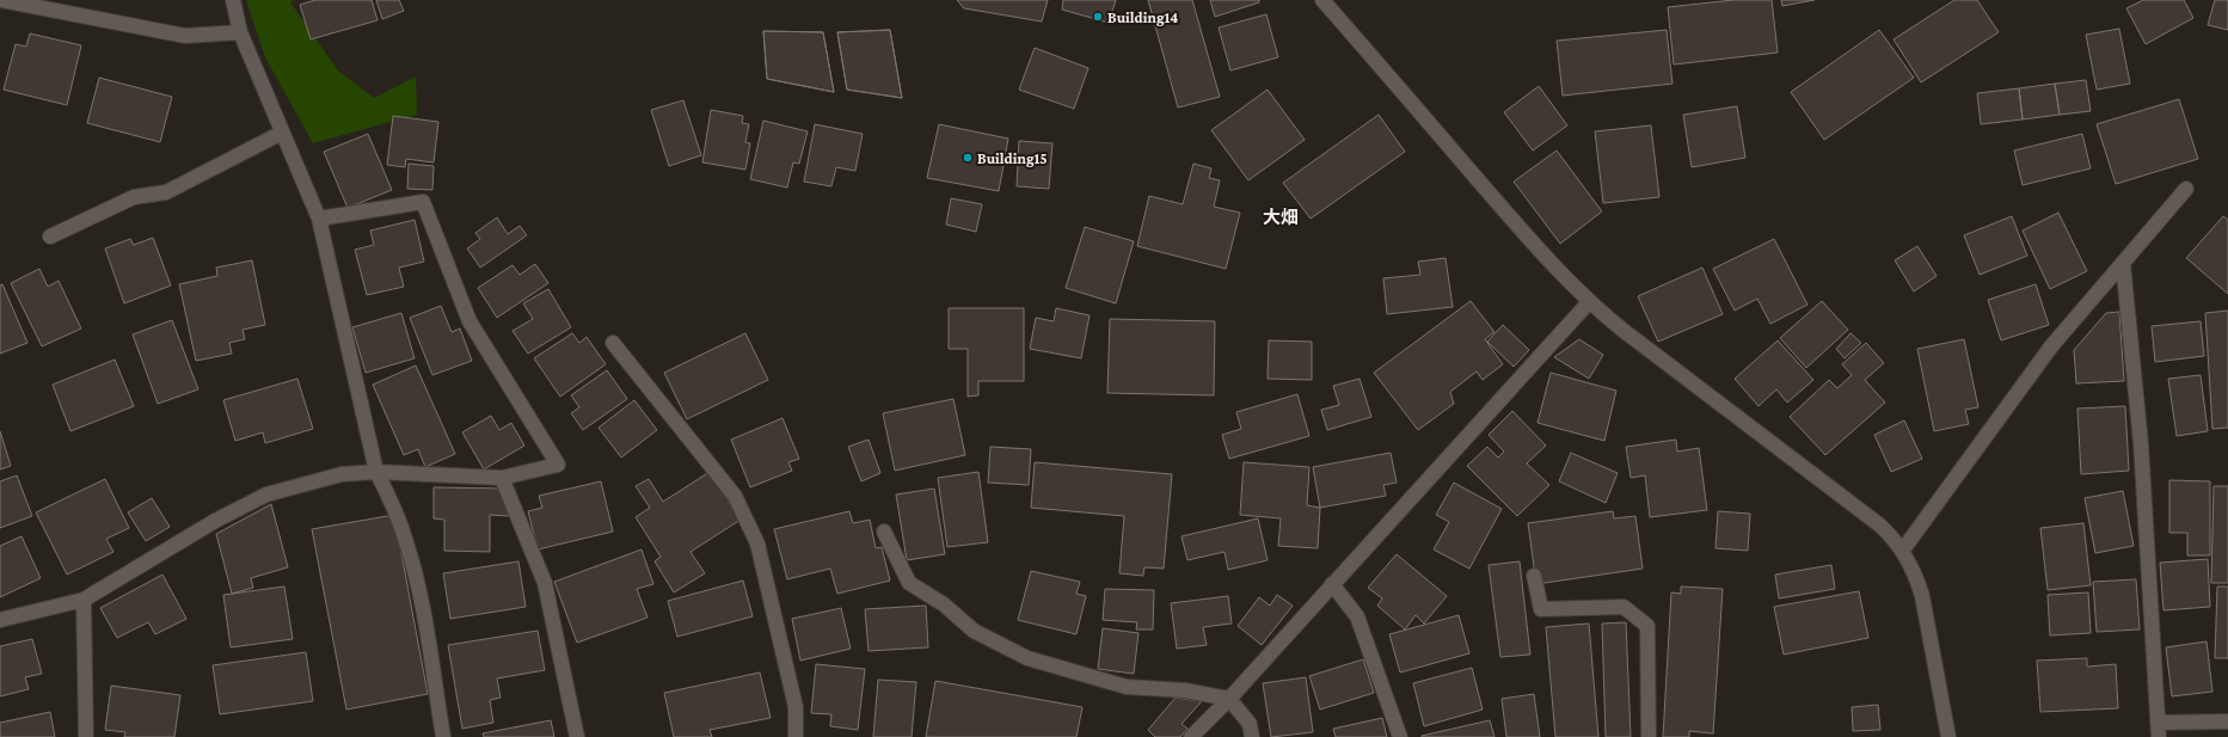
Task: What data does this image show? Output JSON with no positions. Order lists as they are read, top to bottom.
{
  "districts": ["大畑"],
  "places": ["Building14", "Building15"]
}
